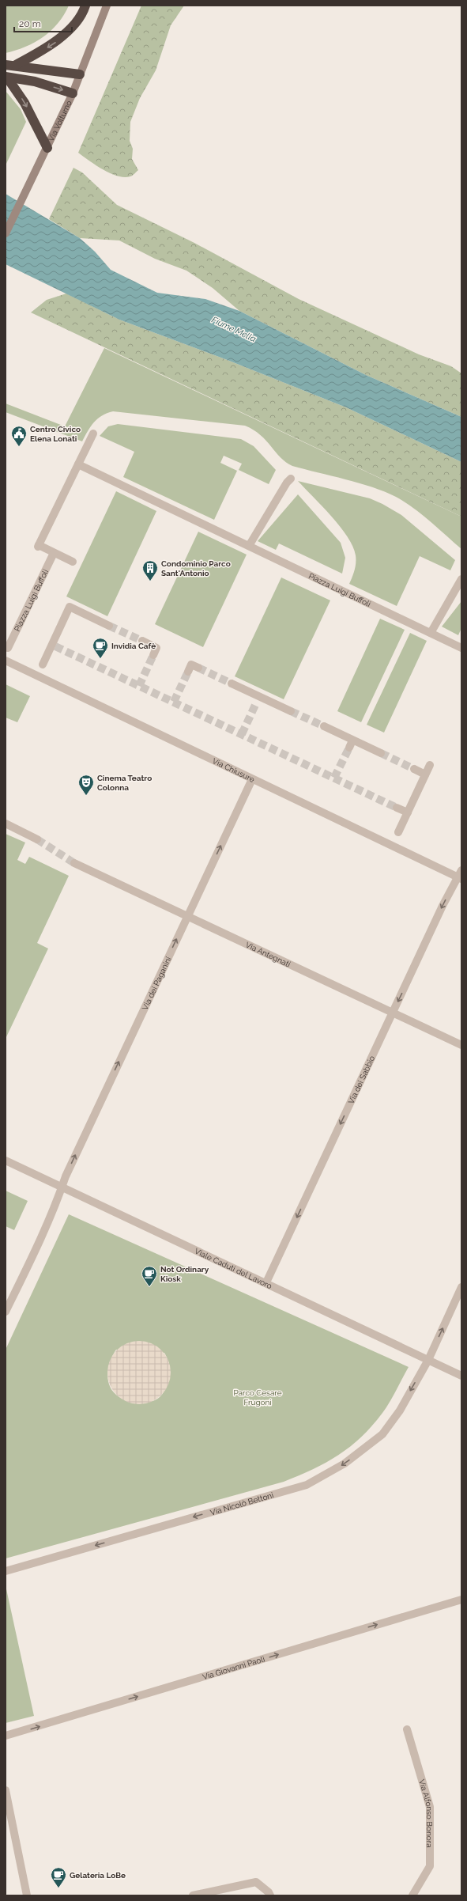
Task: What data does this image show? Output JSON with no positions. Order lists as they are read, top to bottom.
{
  "streets": {
    "street": [
      "Via Volturno",
      "Piazza Luigi Buffoli",
      "Via Chiusure",
      "Via Antegnati",
      "Via dei Paganini",
      "Via dei Sabbio",
      "Viale Caduti del Lavoro",
      "Via Nicolò Bettoni",
      "Via Giovanni Paoli",
      "Via Alfonso Bonora"
    ]
  },
  "crossings": [
    ["Via Chiusure", "Via dei Paganini"],
    ["Via Chiusure", "Via dei Sabbio"],
    ["Via Antegnati", "Via dei Paganini"],
    ["Via Antegnati", "Via dei Sabbio"],
    ["Via dei Paganini", "Viale Caduti del Lavoro"],
    ["Via dei Sabbio", "Viale Caduti del Lavoro"],
    ["Viale Caduti del Lavoro", "Via Nicolò Bettoni"]
  ],
  "one_way": ["Via dei Paganini", "Via dei Sabbio", "Via Giovanni Paoli"],
  "water": ["Fiume Mella"],
  "parks": ["Parco Cesare Frugoni"],
  "places": {
    "public building": ["Centro Civico Elena Lonati"],
    "building": ["Condominio Parco Sant'Antonio"],
    "cafe": ["Invidia Cafè", "Not Ordinary Kiosk", "Gelateria LoBe"],
    "theatre": ["Cinema Teatro Colonna"]
  },
  "scale_bar": "20 m"
}
